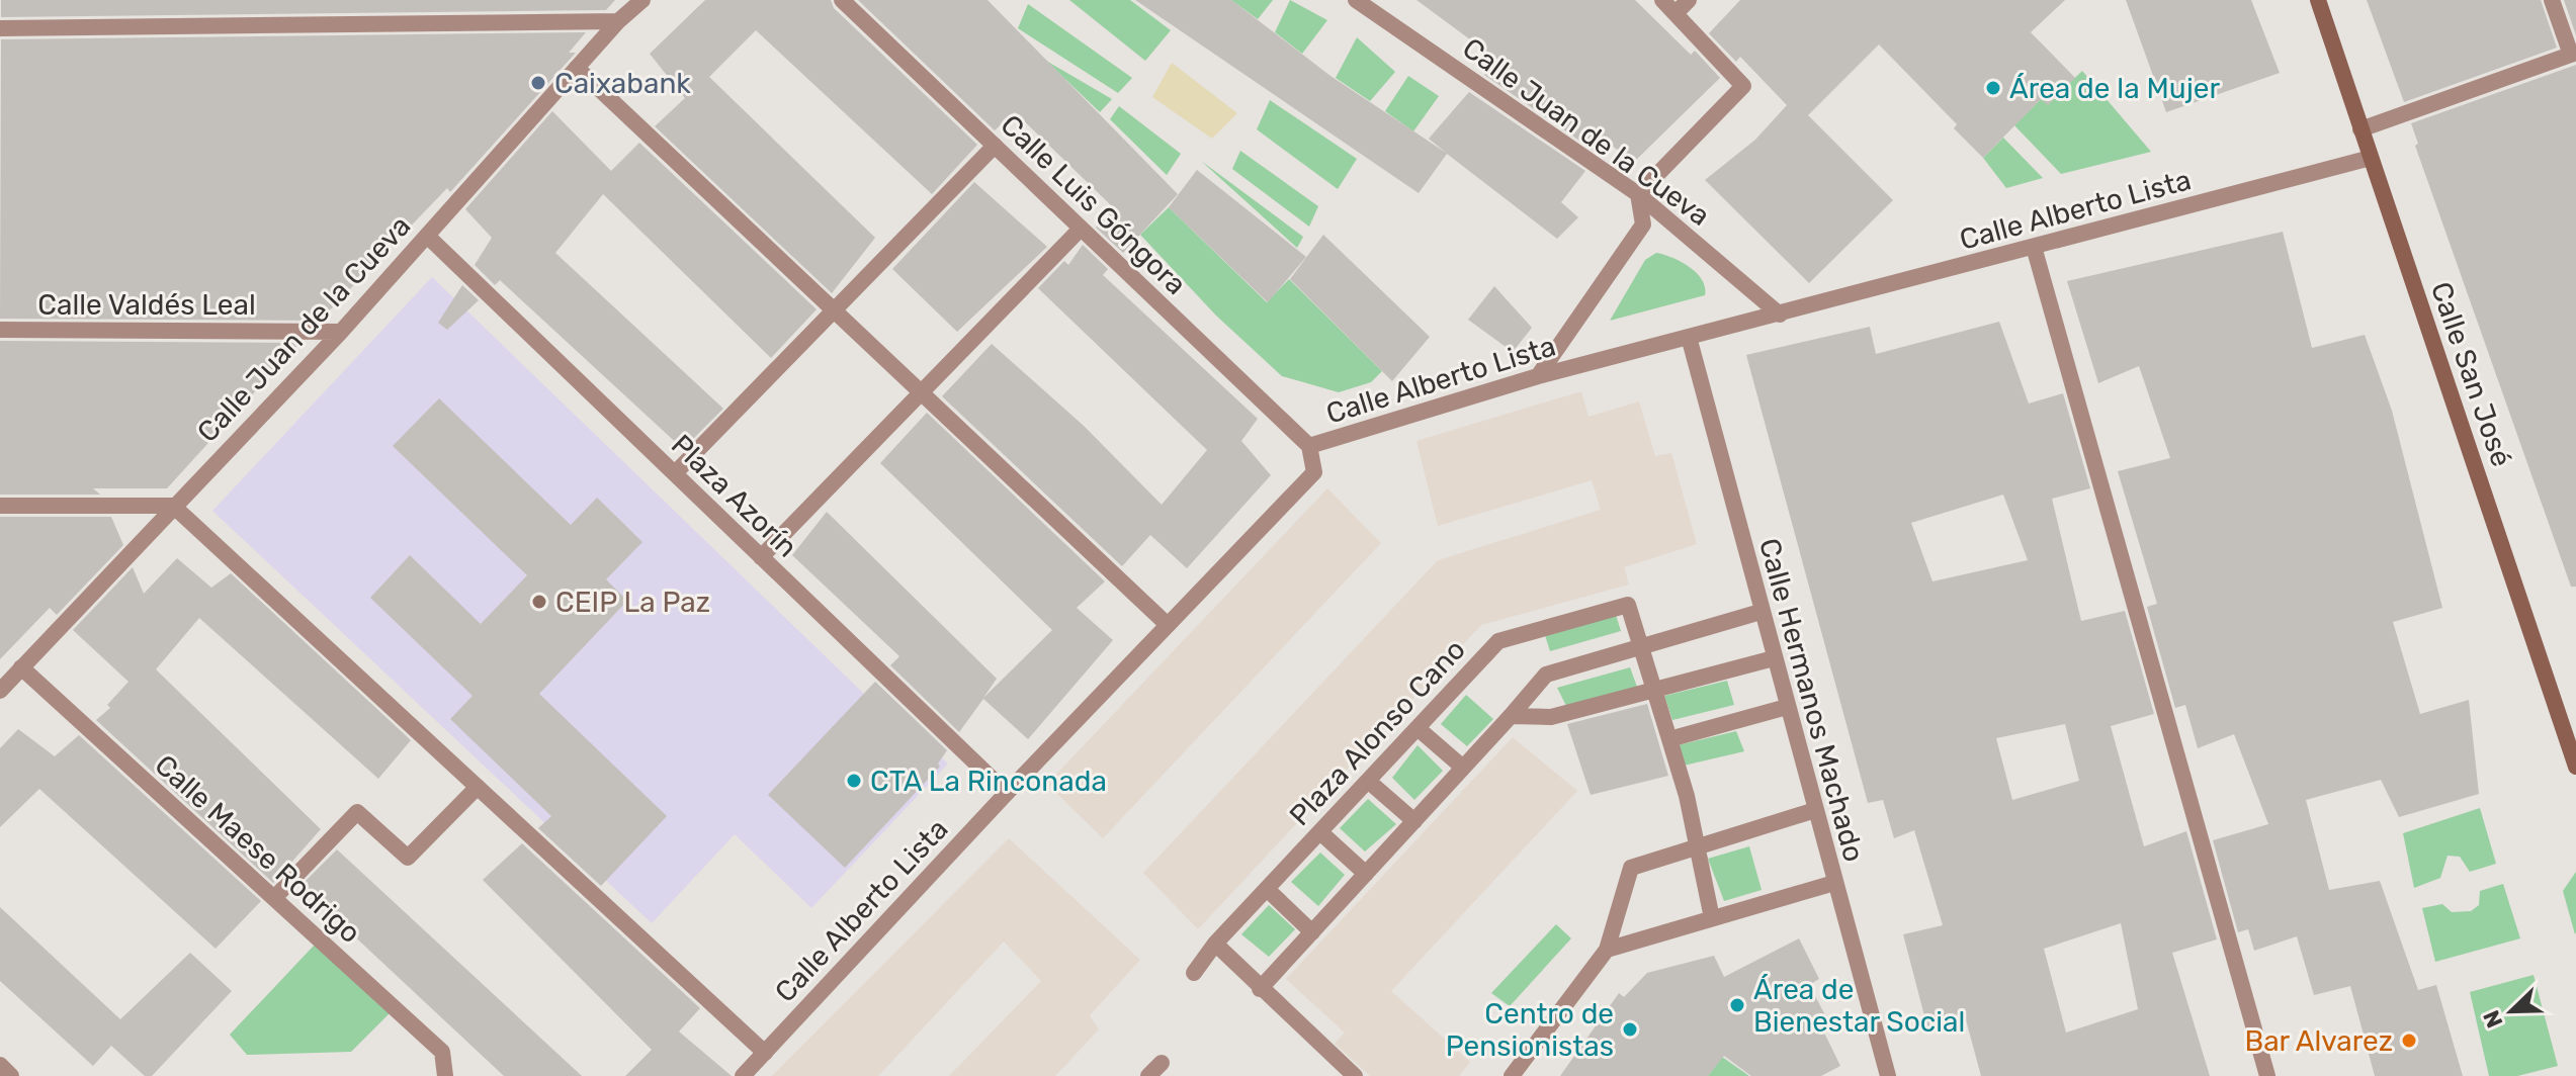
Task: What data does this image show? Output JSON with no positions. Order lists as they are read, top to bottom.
{
  "streets": {
    "main road": ["Calle San José"],
    "street": [
      "Calle Juan de la Cueva",
      "Calle Luis Góngora",
      "Calle Alberto Lista",
      "Calle Valdés Leal",
      "Plaza Azorín",
      "Calle Hermanos Machado",
      "Plaza Alonso Cano",
      "Calle Maese Rodrigo"
    ]
  },
  "crossings": [
    ["Calle Juan de la Cueva", "Calle Alberto Lista"],
    ["Calle Juan de la Cueva", "Calle Valdés Leal"],
    ["Calle Juan de la Cueva", "Plaza Azorín"],
    ["Calle Juan de la Cueva", "Calle Maese Rodrigo"],
    ["Calle Luis Góngora", "Calle Alberto Lista"],
    ["Calle Alberto Lista", "Calle San José"],
    ["Calle Alberto Lista", "Plaza Azorín"],
    ["Calle Alberto Lista", "Calle Hermanos Machado"]
  ],
  "places": [
    "Caixabank",
    "Área de la Mujer",
    "CEIP La Paz",
    "CTA La Rinconada",
    "Área de Bienestar Social",
    "Centro de Pensionistas",
    "Bar Alvarez"
  ],
  "north": "bottom left"
}
